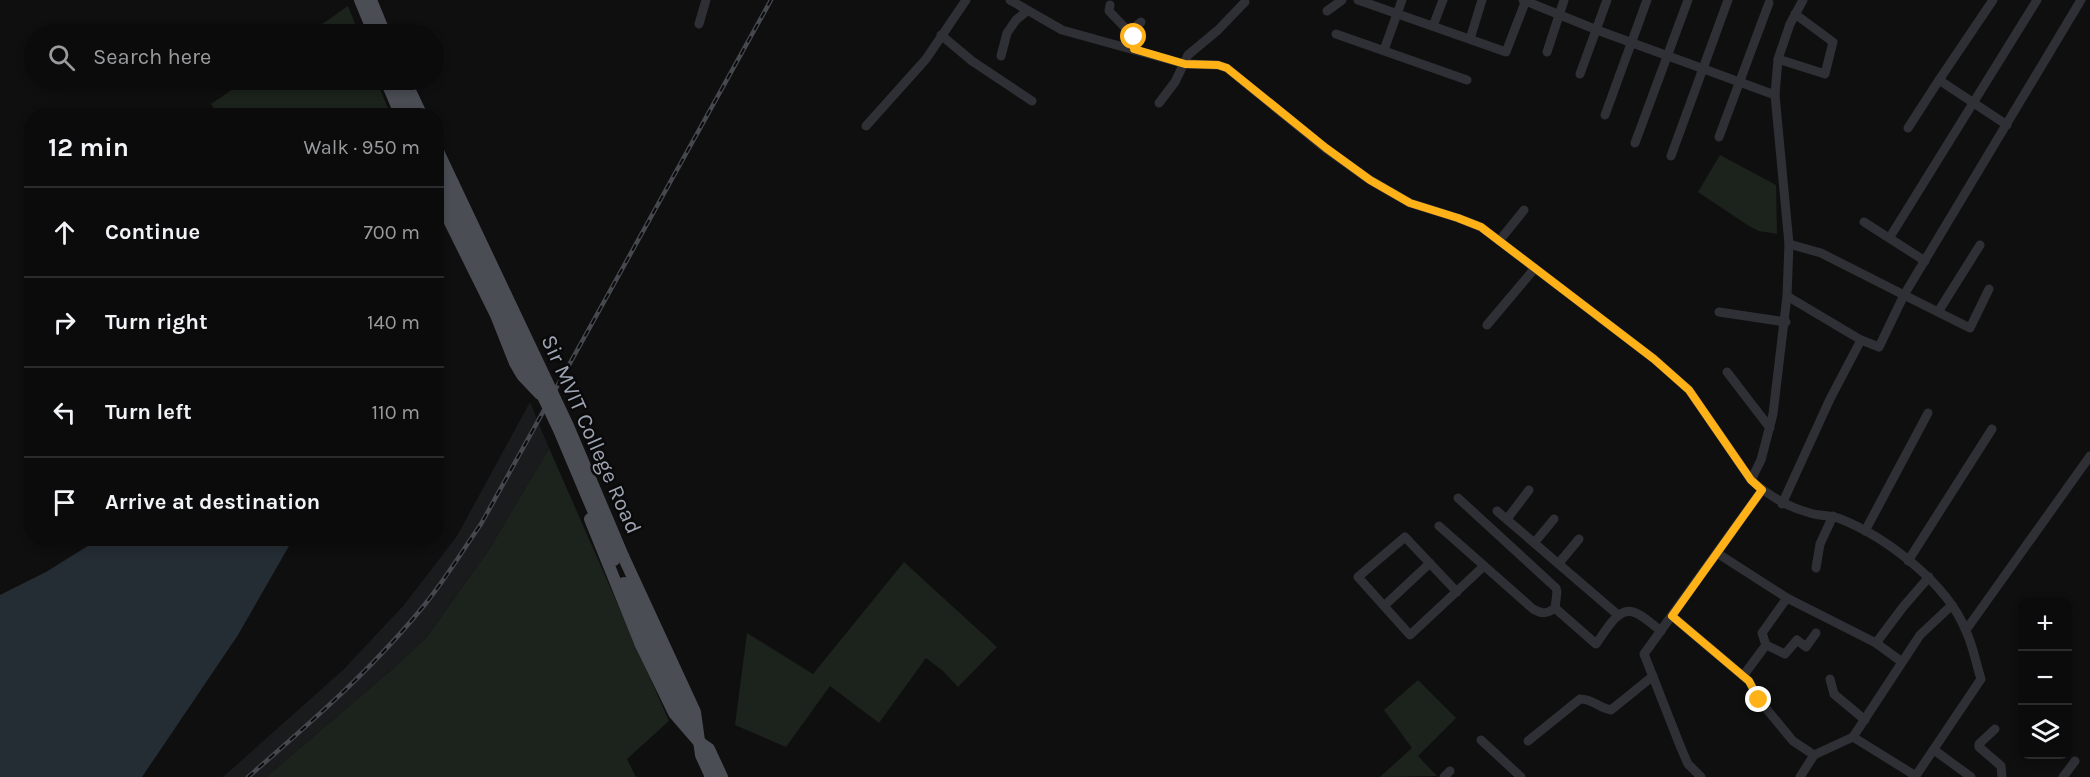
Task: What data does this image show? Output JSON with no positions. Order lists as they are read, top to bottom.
{
  "streets": {
    "main road": ["Sir MVIT College Road"]
  },
  "page": {
    "search": "Search here",
    "heading": ["12 min", "Walk · 950 m"],
    "list": [
      ["Continue", "700 m"],
      ["Turn right", "140 m"],
      ["Turn left", "110 m"],
      "Arrive at destination"
    ],
    "map_buttons": ["+", "−"]
  }
}
